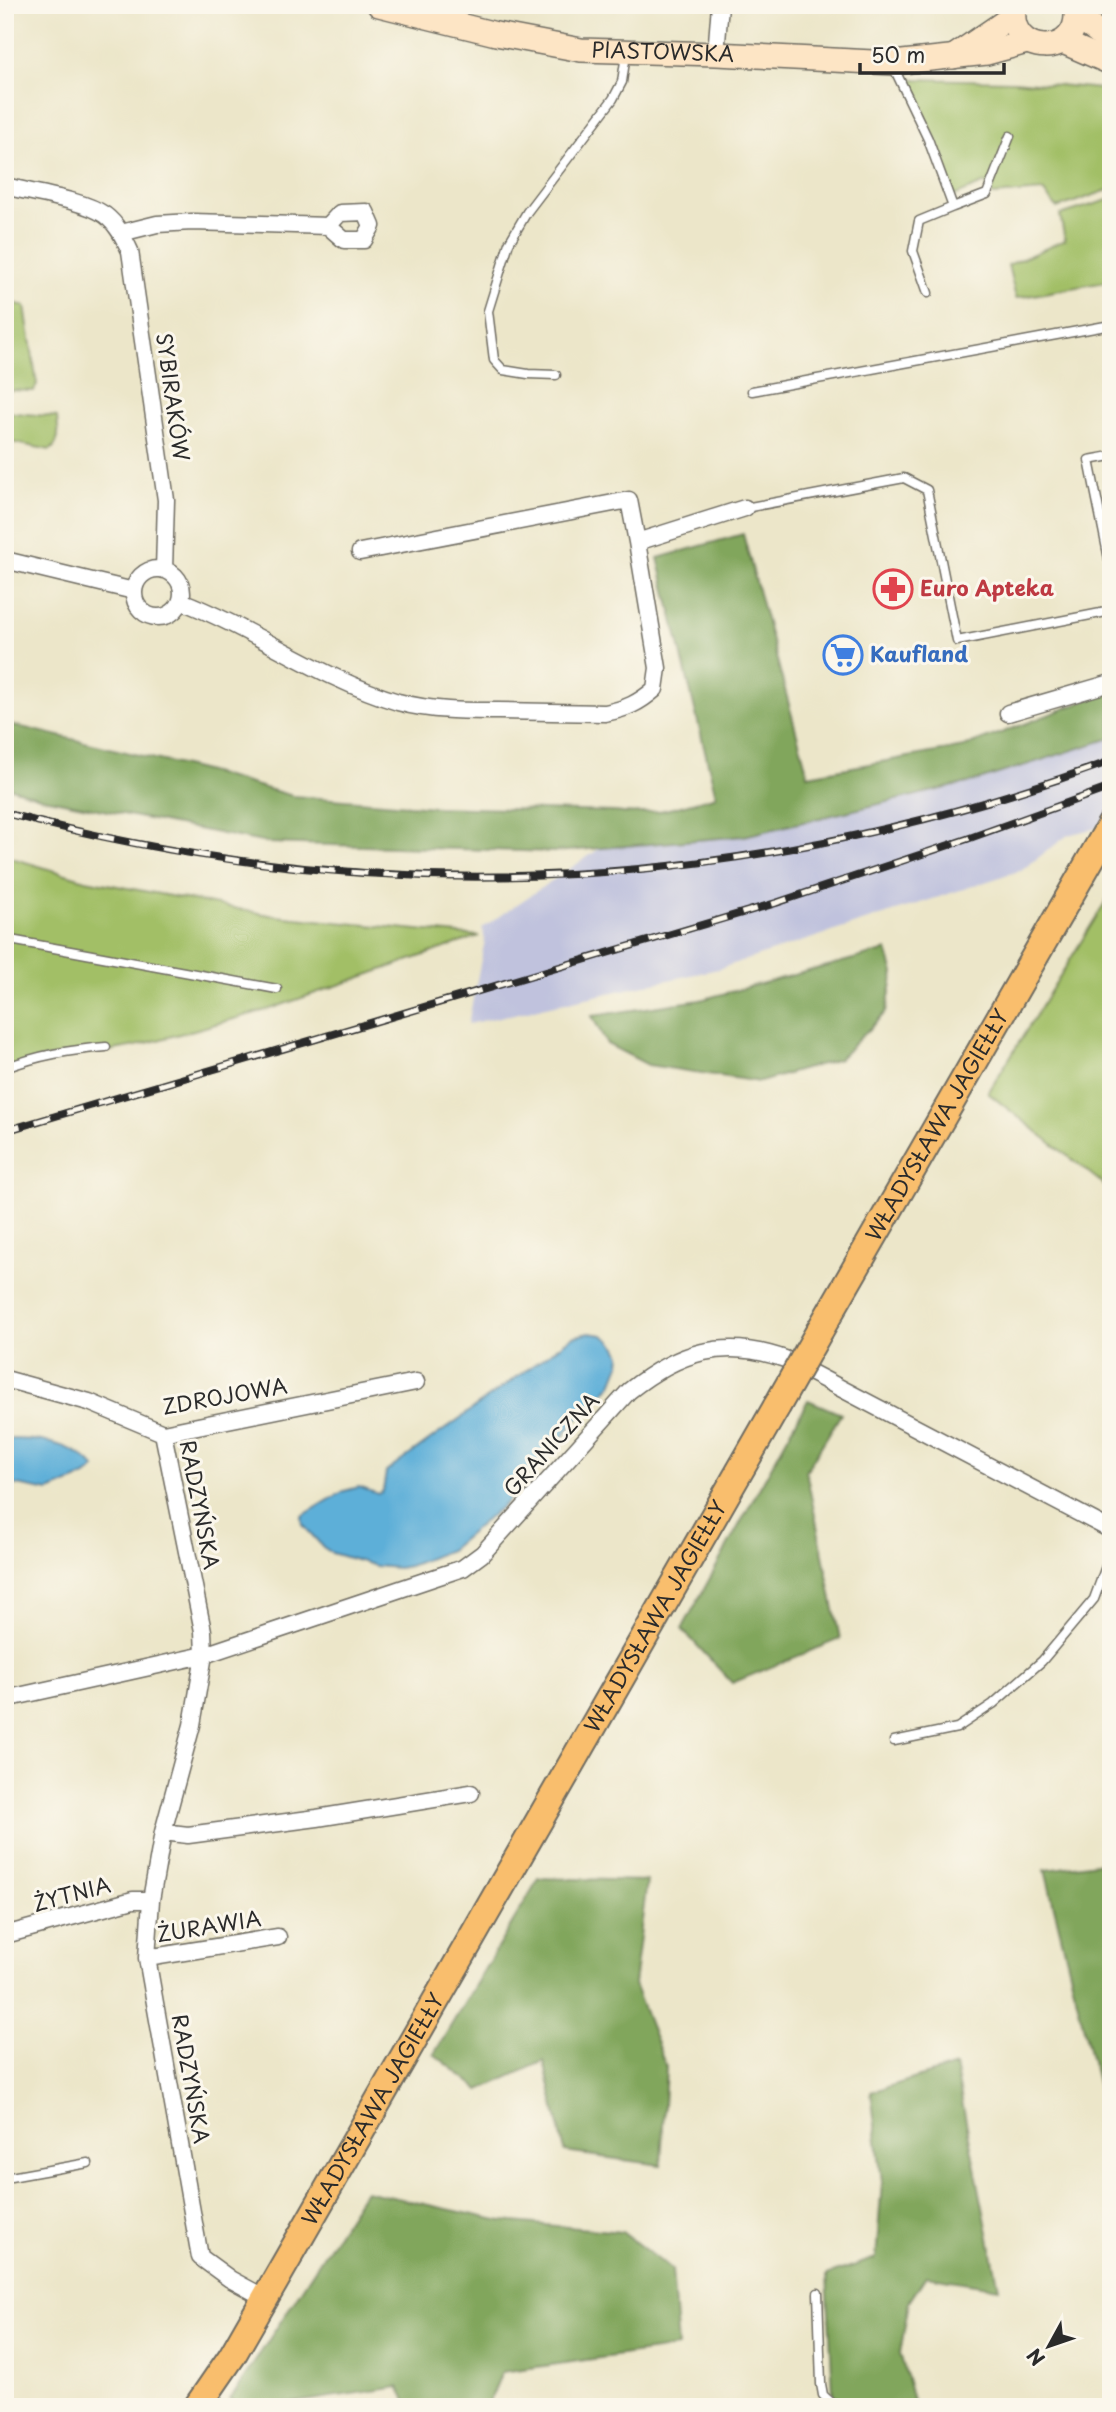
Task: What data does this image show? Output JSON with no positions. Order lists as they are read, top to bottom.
{
  "streets": {
    "main road": ["WŁADYSŁAWA JAGIEŁŁY"],
    "street": [
      "PIASTOWSKA",
      "SYBIRAKÓW",
      "ZDROJOWA",
      "GRANICZNA",
      "RADZYŃSKA",
      "ŻYTNIA",
      "ŻURAWIA"
    ]
  },
  "crossings": [
    ["WŁADYSŁAWA JAGIEŁŁY", "RADZYŃSKA"],
    ["ZDROJOWA", "RADZYŃSKA"],
    ["GRANICZNA", "RADZYŃSKA"],
    ["RADZYŃSKA", "ŻYTNIA"],
    ["RADZYŃSKA", "ŻURAWIA"]
  ],
  "places": {
    "pharmacy": ["Euro Apteka"],
    "supermarket": ["Kaufland"]
  },
  "scale_bar": "50 m",
  "north": "bottom left"
}
